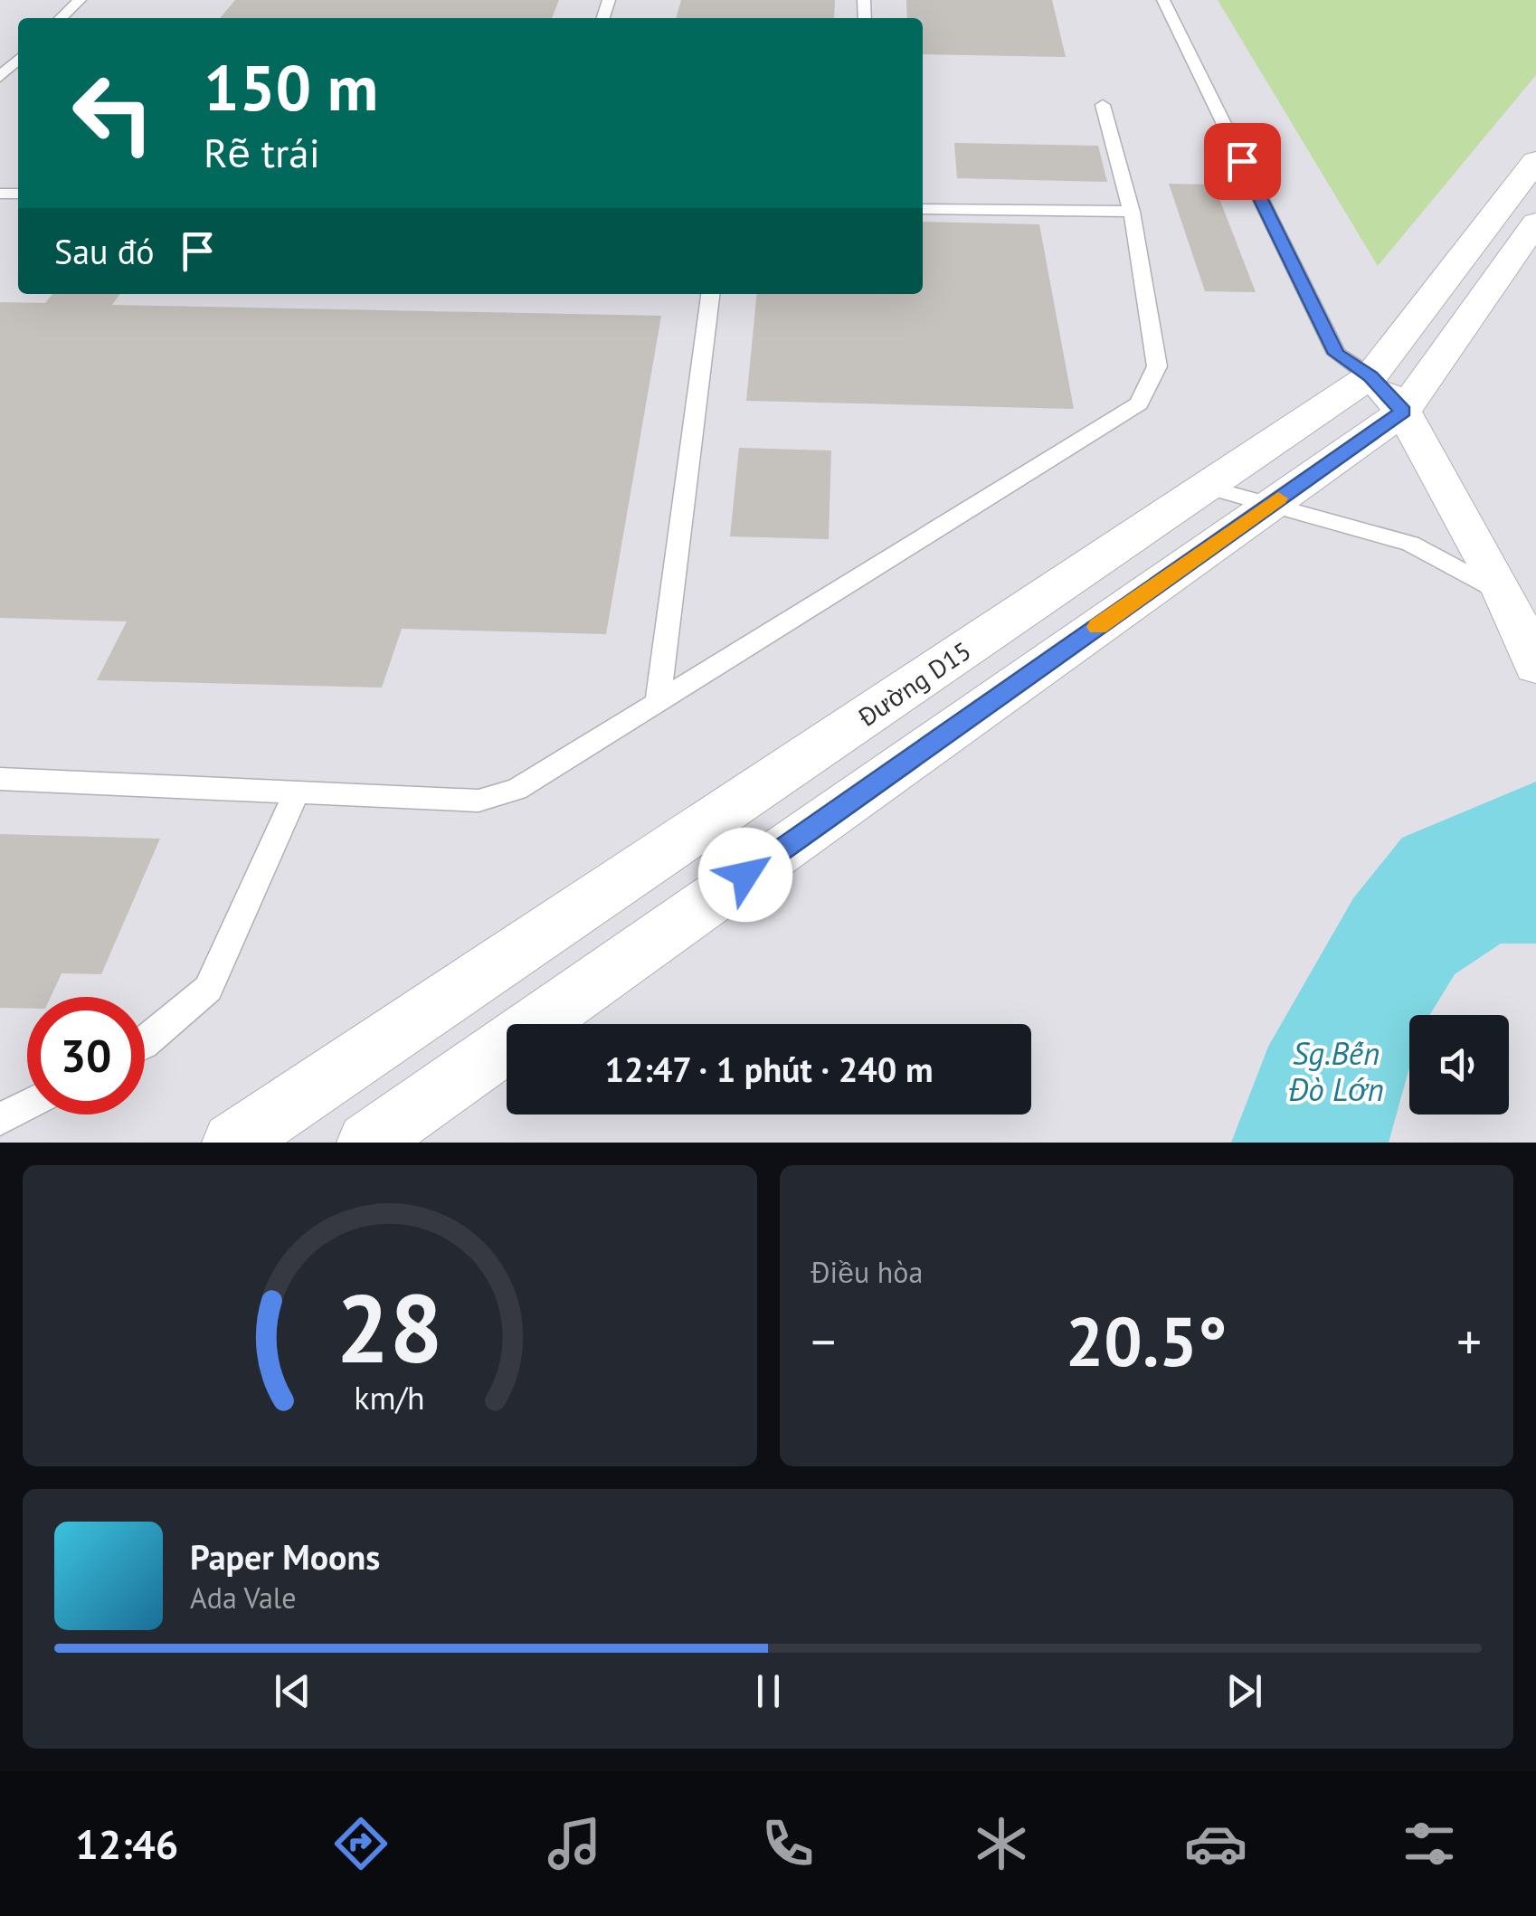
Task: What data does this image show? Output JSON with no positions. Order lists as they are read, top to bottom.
{
  "streets": {
    "street": ["Đường D15"]
  },
  "water": ["Sg.Bến Đò Lớn"],
  "page": {
    "turn": ["150 m", "Rẽ trái"],
    "then": "Sau đó",
    "limit": "30",
    "trip": "12:47 · 1 phút · 240 m",
    "tile": "Điều hòa",
    "heat": ["−", "20.5°", "+"],
    "song": ["Paper Moons", "Ada Vale"],
    "tabs": "12:46",
    "gauge": ["28", "km/h"]
  }
}
